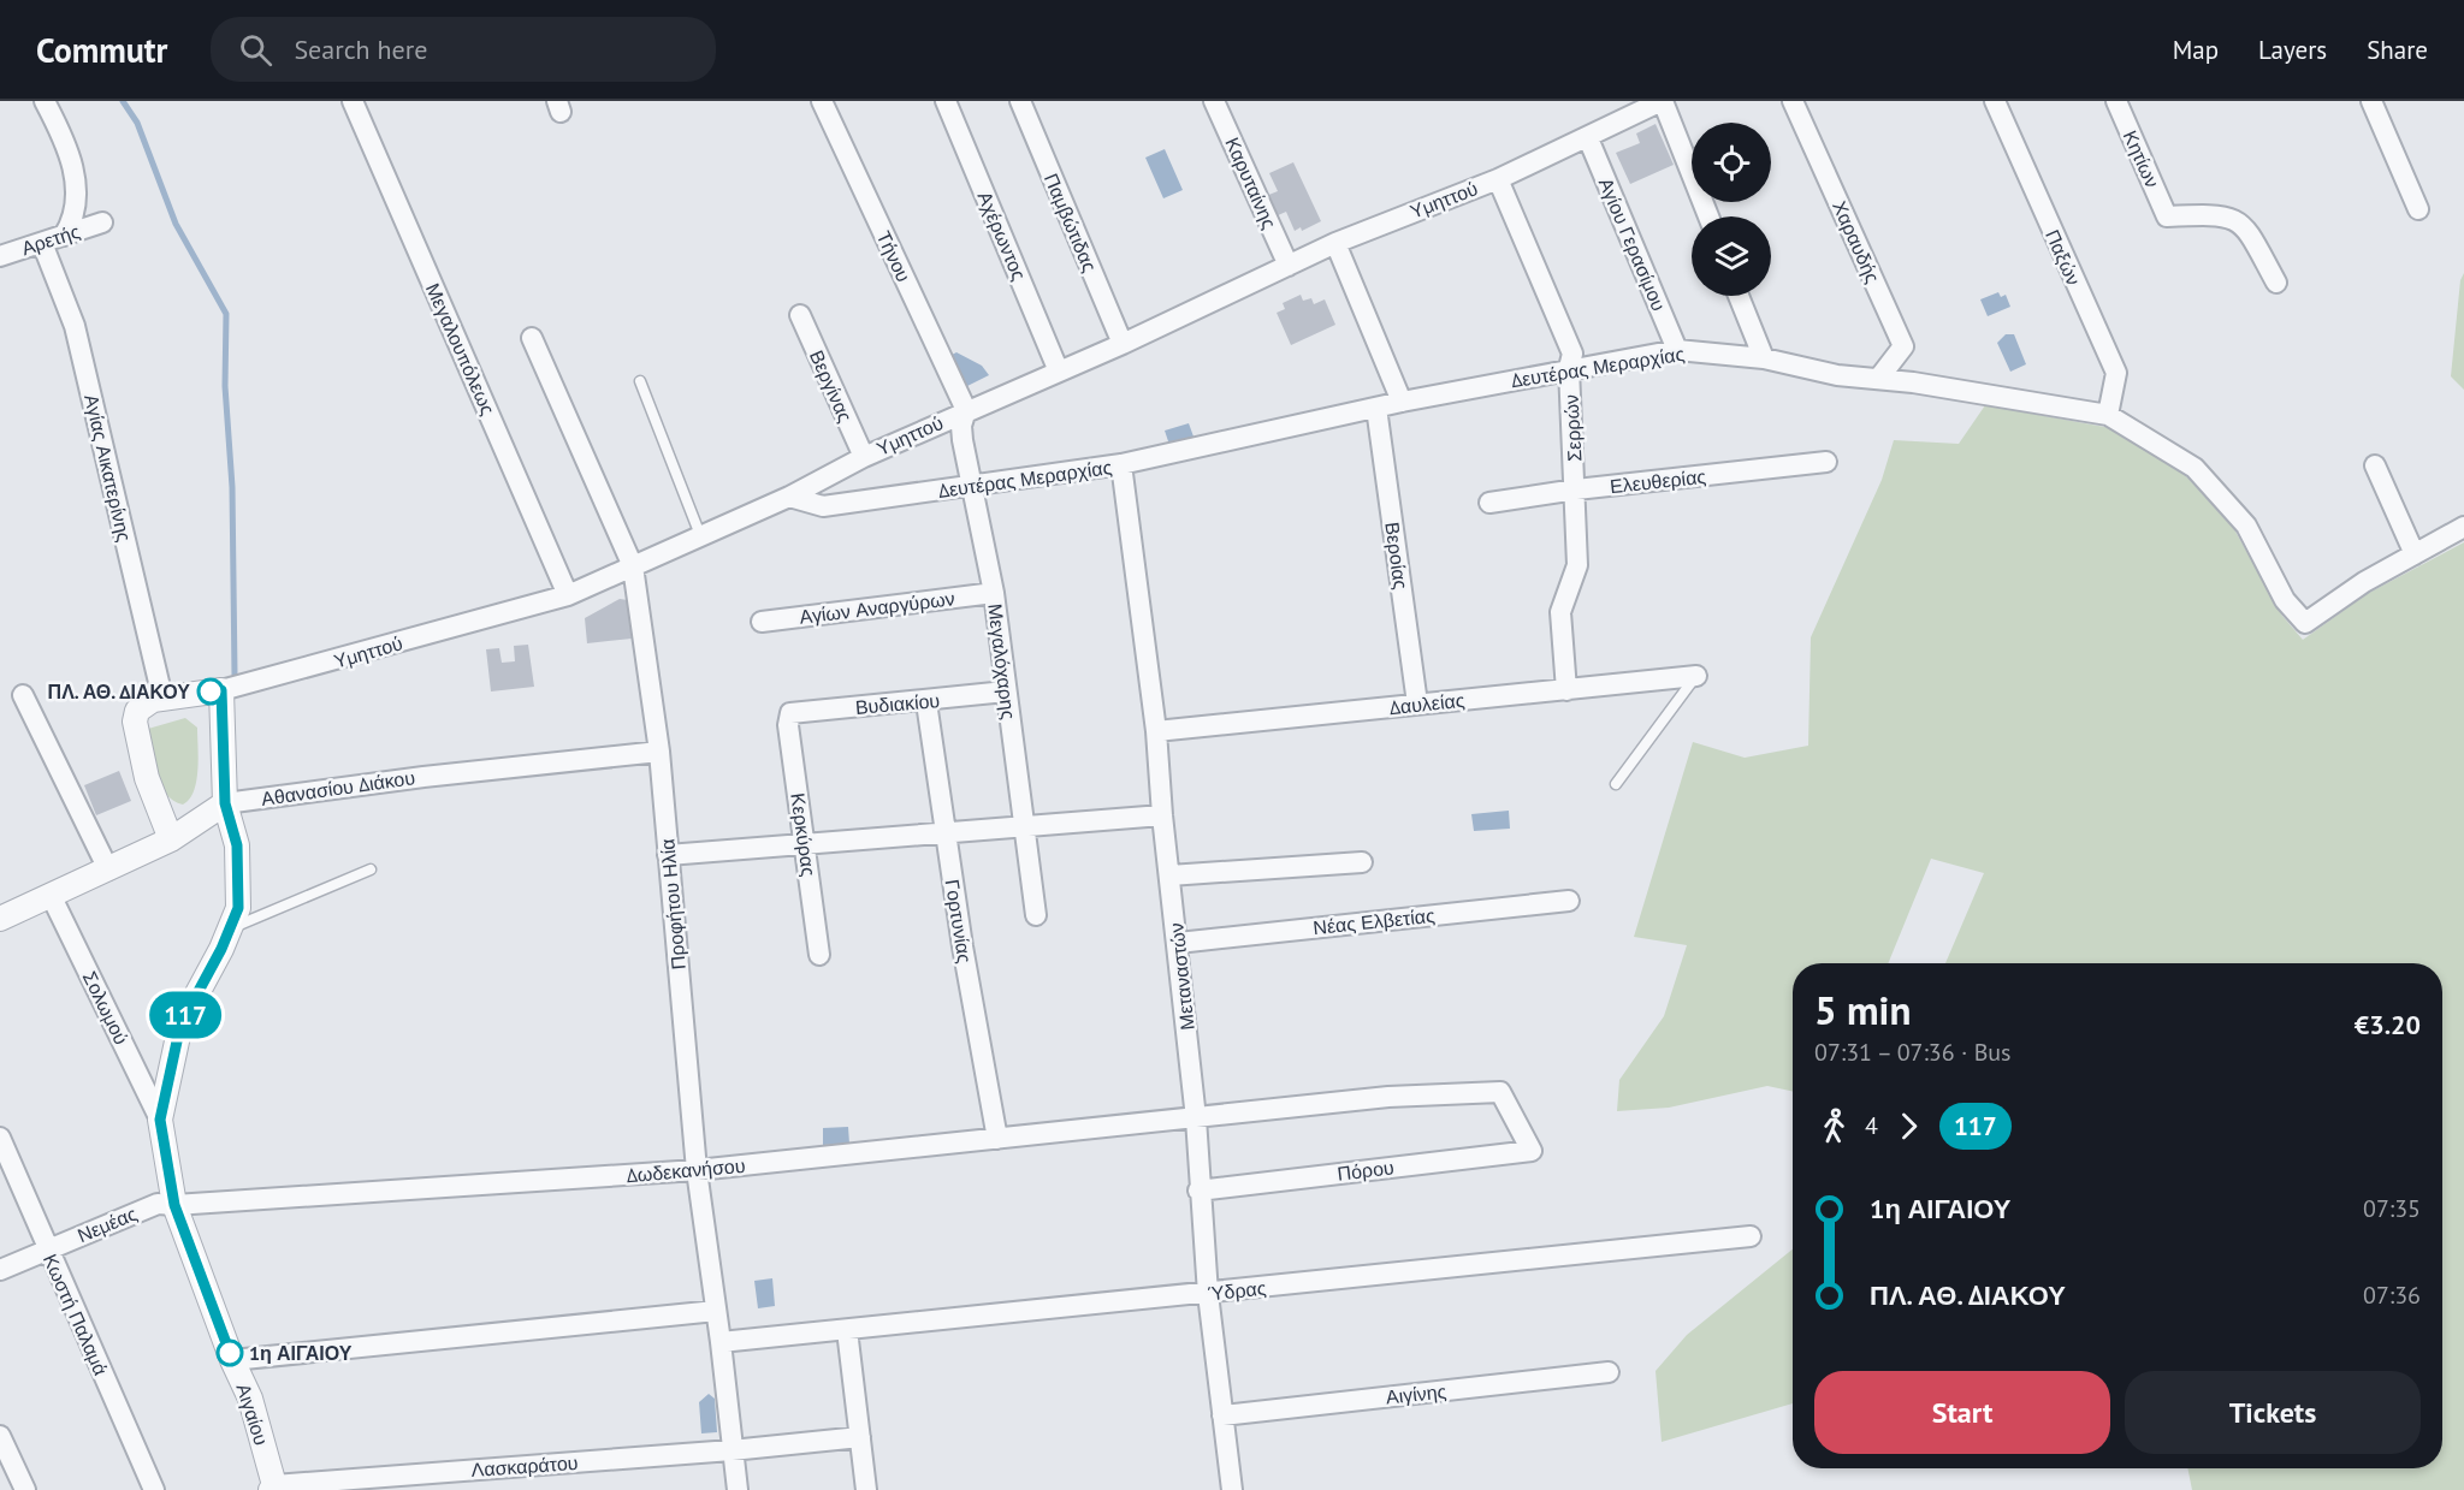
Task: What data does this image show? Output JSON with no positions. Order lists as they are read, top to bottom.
{
  "streets": {
    "street": [
      "Κητίων",
      "Καρυταίνης",
      "Υμηττού",
      "Παμβώτιδας",
      "Αχέρωντος",
      "Αρετής",
      "Χαραυδής",
      "Αγίου Γερασίμου",
      "Τήνου",
      "Παξών",
      "Μεγαλουπόλεως",
      "Δευτέρας Μεραρχίας",
      "Βεργίνας",
      "Σερρών",
      "Αγίας Αικατερίνης",
      "Ελευθερίας",
      "Βεροίας",
      "Αγίων Αναργύρων",
      "Μεγαλόχαρης",
      "Βυδιακίου",
      "Δαυλείας",
      "Αθανασίου Διάκου",
      "Κερκύρας",
      "Προφήτου Ηλία",
      "Γορτυνίας",
      "Νέας Ελβετίας",
      "Μεταναστών",
      "Σολωμού",
      "Δωδεκανήσου",
      "Πόρου",
      "Νεμέας",
      "Ύδρας",
      "Κωστή Παλαμά",
      "Αιγίνης",
      "Αιγαίου",
      "Λασκαράτου"
    ]
  },
  "crossings": [
    ["Καρυταίνης", "Υμηττού"],
    ["Υμηττού", "Παμβώτιδας"],
    ["Υμηττού", "Αχέρωντος"],
    ["Υμηττού", "Αγίου Γερασίμου"],
    ["Υμηττού", "Τήνου"],
    ["Υμηττού", "Μεγαλουπόλεως"],
    ["Υμηττού", "Δευτέρας Μεραρχίας"],
    ["Υμηττού", "Βεργίνας"],
    ["Υμηττού", "Σερρών"],
    ["Υμηττού", "Αγίας Αικατερίνης"],
    ["Υμηττού", "Μεγαλόχαρης"],
    ["Υμηττού", "Αθανασίου Διάκου"],
    ["Υμηττού", "Προφήτου Ηλία"],
    ["Υμηττού", "Αιγαίου"],
    ["Αρετής", "Αγίας Αικατερίνης"],
    ["Χαραυδής", "Δευτέρας Μεραρχίας"],
    ["Αγίου Γερασίμου", "Δευτέρας Μεραρχίας"],
    ["Τήνου", "Μεγαλόχαρης"],
    ["Παξών", "Δευτέρας Μεραρχίας"],
    ["Δευτέρας Μεραρχίας", "Σερρών"],
    ["Δευτέρας Μεραρχίας", "Βεροίας"],
    ["Δευτέρας Μεραρχίας", "Μεγαλόχαρης"],
    ["Δευτέρας Μεραρχίας", "Μεταναστών"],
    ["Σερρών", "Ελευθερίας"],
    ["Σερρών", "Δαυλείας"],
    ["Βεροίας", "Δαυλείας"],
    ["Αγίων Αναργύρων", "Μεγαλόχαρης"],
    ["Μεγαλόχαρης", "Βυδιακίου"],
    ["Βυδιακίου", "Κερκύρας"],
    ["Βυδιακίου", "Γορτυνίας"],
    ["Δαυλείας", "Μεταναστών"],
    ["Αθανασίου Διάκου", "Προφήτου Ηλία"],
    ["Αθανασίου Διάκου", "Σολωμού"],
    ["Αθανασίου Διάκου", "Αιγαίου"],
    ["Προφήτου Ηλία", "Δωδεκανήσου"],
    ["Προφήτου Ηλία", "Ύδρας"],
    ["Προφήτου Ηλία", "Λασκαράτου"],
    ["Γορτυνίας", "Δωδεκανήσου"],
    ["Νέας Ελβετίας", "Μεταναστών"],
    ["Μεταναστών", "Δωδεκανήσου"],
    ["Μεταναστών", "Πόρου"],
    ["Μεταναστών", "Ύδρας"],
    ["Μεταναστών", "Αιγίνης"],
    ["Σολωμού", "Αιγαίου"],
    ["Δωδεκανήσου", "Πόρου"],
    ["Δωδεκανήσου", "Νεμέας"],
    ["Δωδεκανήσου", "Αιγαίου"],
    ["Νεμέας", "Κωστή Παλαμά"],
    ["Νεμέας", "Αιγαίου"],
    ["Αιγαίου", "Λασκαράτου"]
  ],
  "places": ["ΠΛ. ΑΘ. ΔΙΑΚΟΥ", "1η ΑΙΓΑΙΟΥ"],
  "lines": ["bus line 117"],
  "page": {
    "header": "Commutr",
    "search": "Search here",
    "nav": ["Map", "Layers", "Share"],
    "on_map": "117",
    "heading": ["5 min", "07:31 – 07:36 · Bus", "€3.20"],
    "legs": ["4", "117"],
    "list": [
      {
        "name": "1η ΑΙΓΑΙΟΥ",
        "value": "07:35"
      },
      {
        "name": "ΠΛ. ΑΘ. ΔΙΑΚΟΥ",
        "value": "07:36"
      }
    ],
    "buttons": ["Start", "Tickets"]
  }
}
